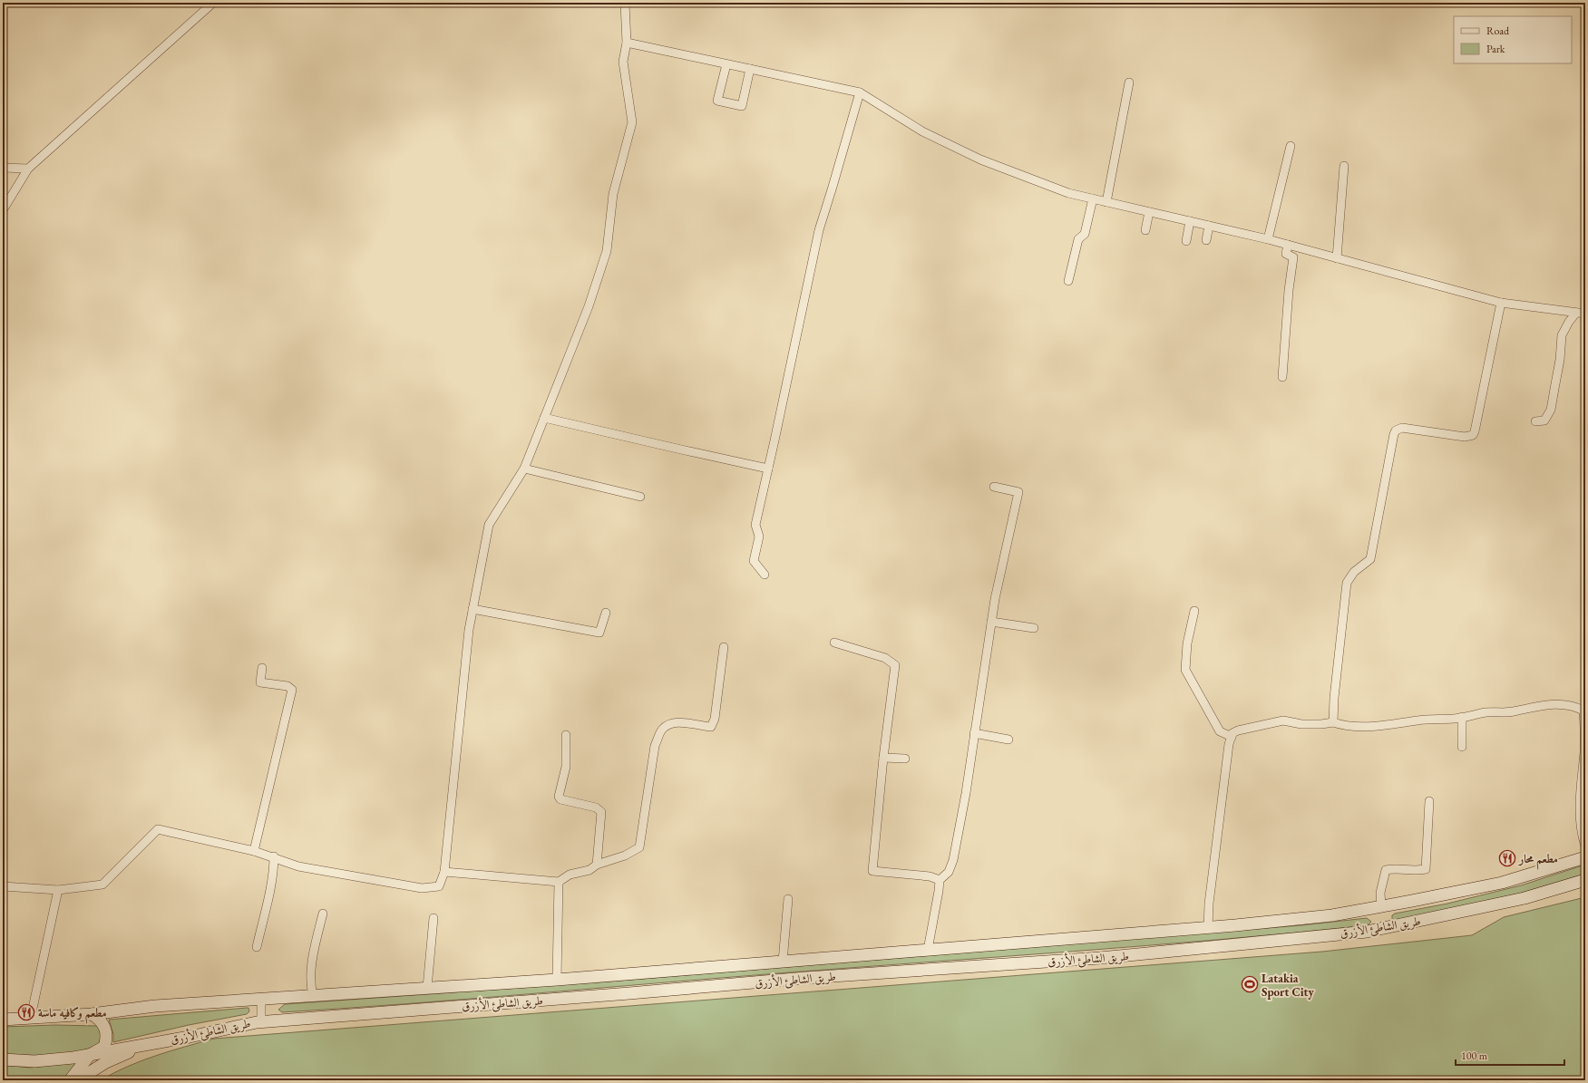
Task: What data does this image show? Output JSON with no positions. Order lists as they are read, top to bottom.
{
  "streets": {
    "main road": ["طريق الشاطئ الأزرق"]
  },
  "places": {
    "restaurant": ["مطعم محار", "مطعم وكافيه ماسة"],
    "sports": ["Latakia Sport City"]
  },
  "legend": ["Road", "Park"],
  "scale_bar": "100 m"
}
